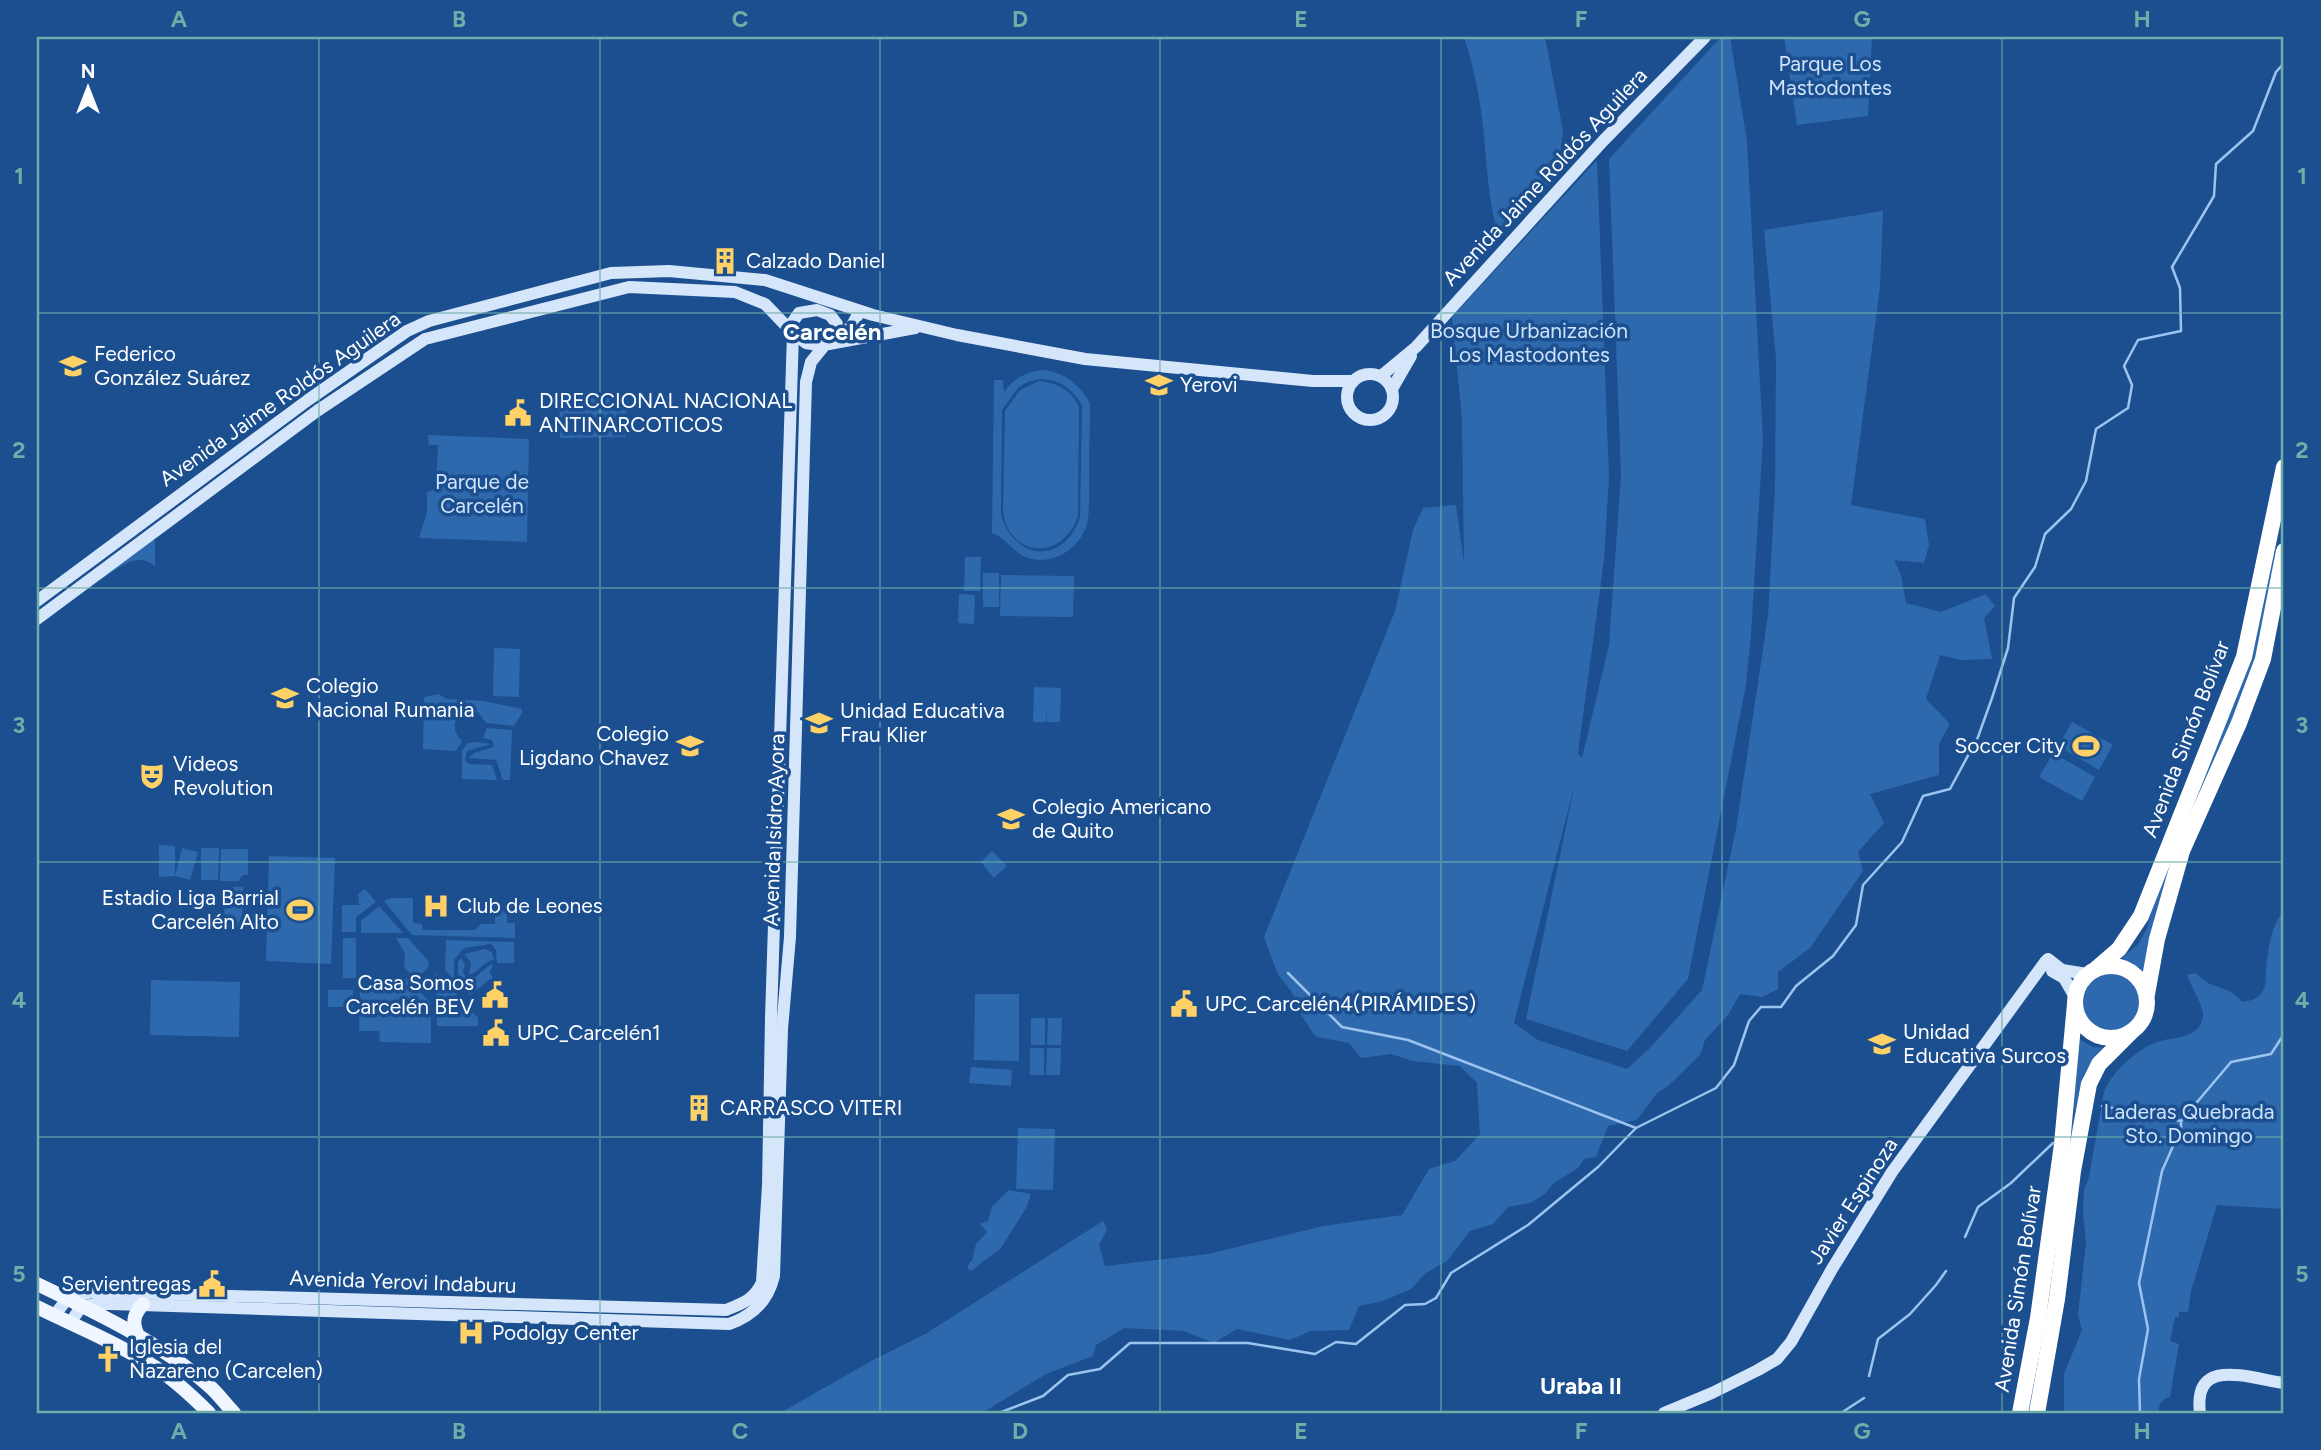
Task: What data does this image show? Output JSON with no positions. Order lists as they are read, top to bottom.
{
  "streets": {
    "highway": ["Avenida Simón Bolívar"],
    "street": [
      "Avenida Jaime Roldós Aguilera",
      "Avenida Isidro Ayora",
      "Javier Espinoza",
      "Avenida Yerovi Indaburu"
    ]
  },
  "crossings": [
    ["Avenida Jaime Roldós Aguilera", "Avenida Isidro Ayora"],
    ["Avenida Isidro Ayora", "Avenida Yerovi Indaburu"]
  ],
  "districts": ["Carcelén", "Uraba II"],
  "parks": [
    "Parque Los Mastodontes",
    "Bosque Urbanización Los Mastodontes",
    "Parque de Carcelén",
    "Laderas Quebrada Sto. Domingo"
  ],
  "places": {
    "building": ["Calzado Daniel", "CARRASCO VITERI"],
    "school or university": [
      "Federico González Suárez",
      "Yerovi",
      "Colegio Nacional Rumania",
      "Unidad Educativa Frau Klier",
      "Colegio Ligdano Chavez",
      "Colegio Americano de Quito",
      "Unidad Educativa Surcos"
    ],
    "public building": [
      "DIRECCIONAL NACIONAL ANTINARCOTICOS",
      "Casa Somos Carcelén BEV",
      "UPC_Carcelén4(PIRÁMIDES)",
      "UPC_Carcelén1",
      "Servientregas"
    ],
    "sports": ["Soccer City", "Estadio Liga Barrial Carcelén Alto"],
    "theatre": ["Videos Revolution"],
    "hospital": ["Club de Leones", "Podolgy Center"],
    "church": ["Iglesia del Nazareno (Carcelen)"]
  },
  "north": "top",
  "grid": {
    "columns": [
      "A",
      "B",
      "C",
      "D",
      "E",
      "F",
      "G",
      "H"
    ],
    "rows": [
      "1",
      "2",
      "3",
      "4",
      "5"
    ]
  }
}
